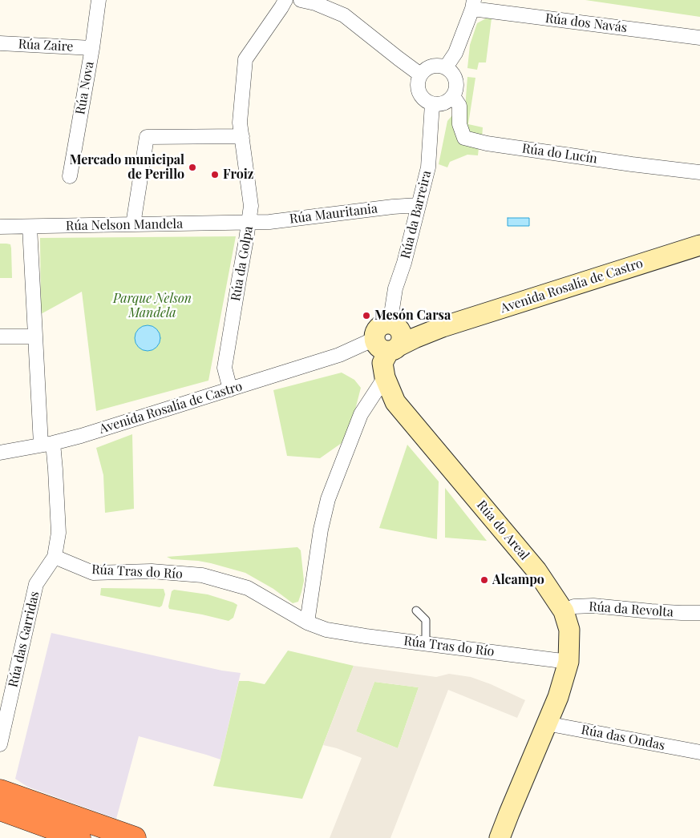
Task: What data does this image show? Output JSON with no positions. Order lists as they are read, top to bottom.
{
  "streets": {
    "street": [
      "Rúa dos Navás",
      "Rúa Zaire",
      "Rúa Nova",
      "Rúa do Lucín",
      "Rúa Mauritania",
      "Rúa da Barreira",
      "Rúa Nelson Mandela",
      "Rúa da Golpa",
      "Avenida Rosalía de Castro",
      "Rúa do Areal",
      "Rúa Tras do Río",
      "Rúa da Revolta",
      "Rúa das Garridas",
      "Rúa das Ondas"
    ]
  },
  "crossings": [
    ["Rúa Zaire", "Rúa Nova"],
    ["Rúa do Lucín", "Rúa da Barreira"],
    ["Rúa Mauritania", "Rúa da Barreira"],
    ["Rúa Mauritania", "Rúa Nelson Mandela"],
    ["Rúa Mauritania", "Rúa da Golpa"],
    ["Rúa da Barreira", "Avenida Rosalía de Castro"],
    ["Rúa da Barreira", "Rúa do Areal"],
    ["Rúa Nelson Mandela", "Rúa da Golpa"],
    ["Rúa da Golpa", "Avenida Rosalía de Castro"],
    ["Avenida Rosalía de Castro", "Rúa do Areal"],
    ["Avenida Rosalía de Castro", "Rúa das Garridas"],
    ["Rúa do Areal", "Rúa Tras do Río"],
    ["Rúa do Areal", "Rúa da Revolta"],
    ["Rúa do Areal", "Rúa das Ondas"],
    ["Rúa Tras do Río", "Rúa das Garridas"]
  ],
  "parks": ["Parque Nelson Mandela"],
  "places": [
    "Mercado municipal de Perillo",
    "Froiz",
    "Mesón Carsa",
    "Alcampo"
  ]
}
